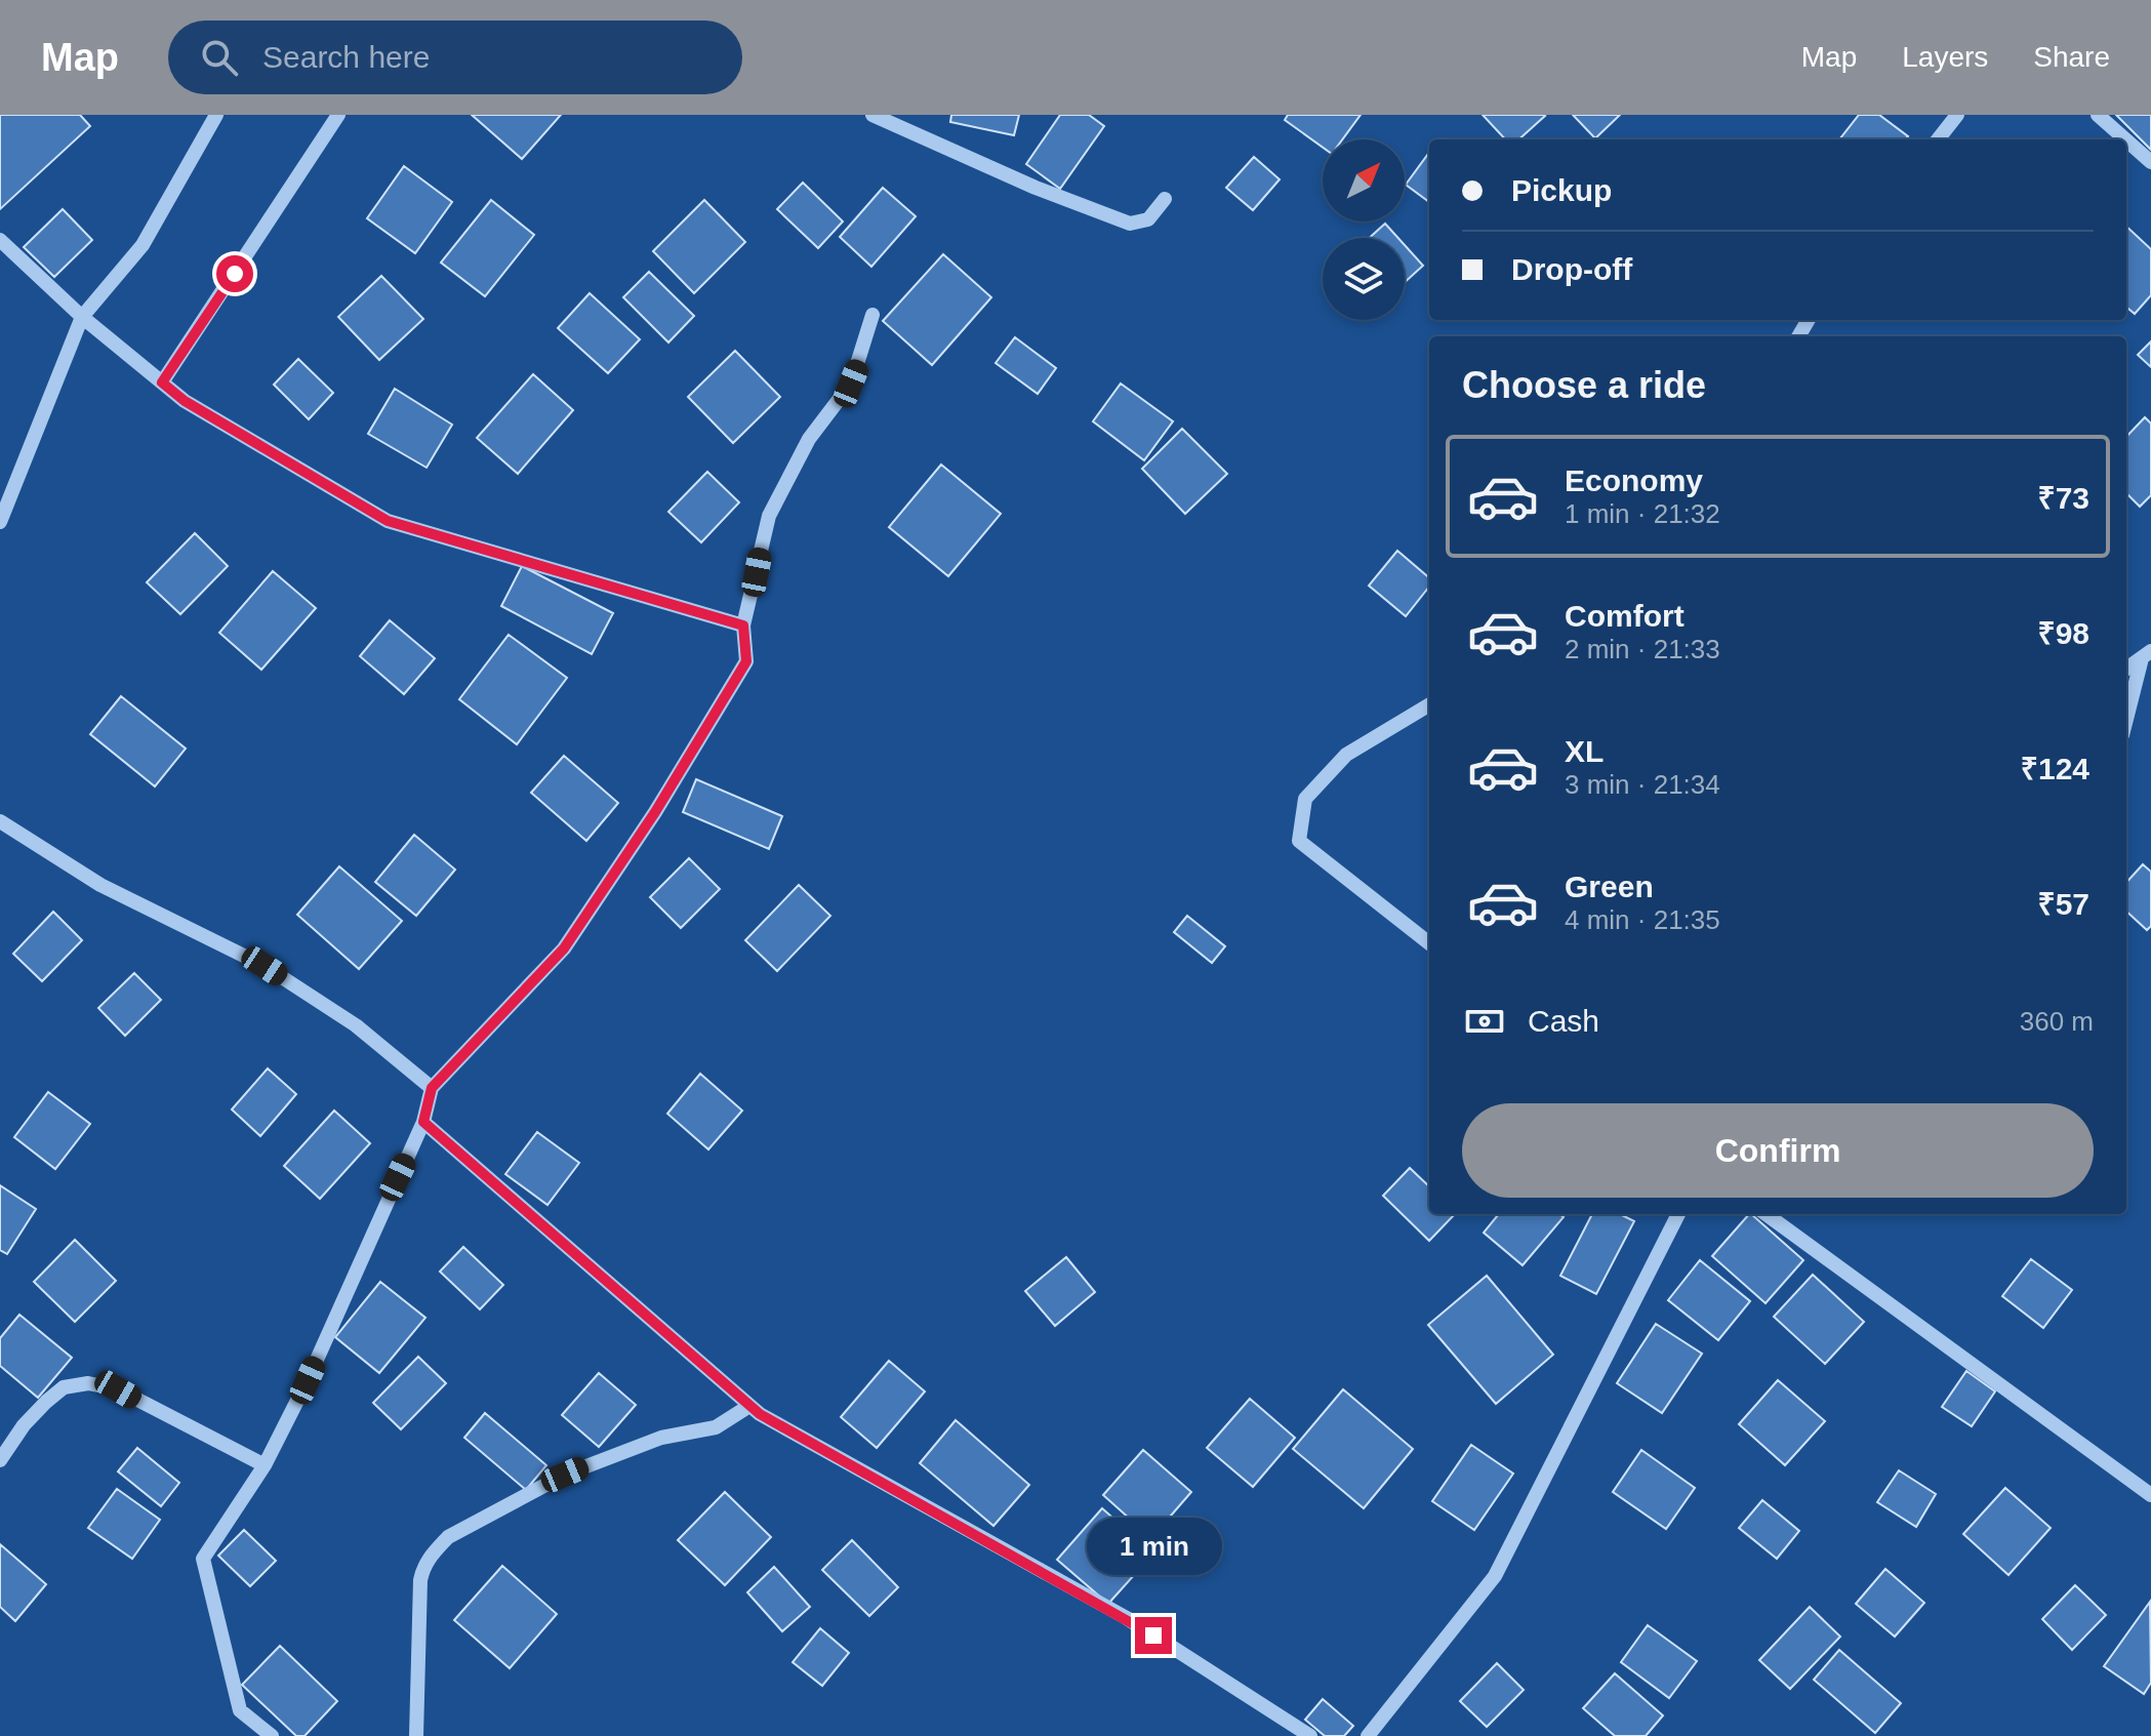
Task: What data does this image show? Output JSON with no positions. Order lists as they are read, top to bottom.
{
  "north": "top right",
  "page": {
    "header": "Map",
    "search": "Search here",
    "nav": ["Map", "Layers", "Share"],
    "banner": ["Pickup", "Drop-off"],
    "heading": "Choose a ride",
    "list": [
      {
        "name": "Economy",
        "note": "1 min · 21:32",
        "value": "₹73"
      },
      {
        "name": "Comfort",
        "note": "2 min · 21:33",
        "value": "₹98"
      },
      {
        "name": "XL",
        "note": "3 min · 21:34",
        "value": "₹124"
      },
      {
        "name": "Green",
        "note": "4 min · 21:35",
        "value": "₹57"
      }
    ],
    "pay": ["Cash", "360 m"],
    "buttons": "Confirm",
    "bubble": "1 min"
  }
}
